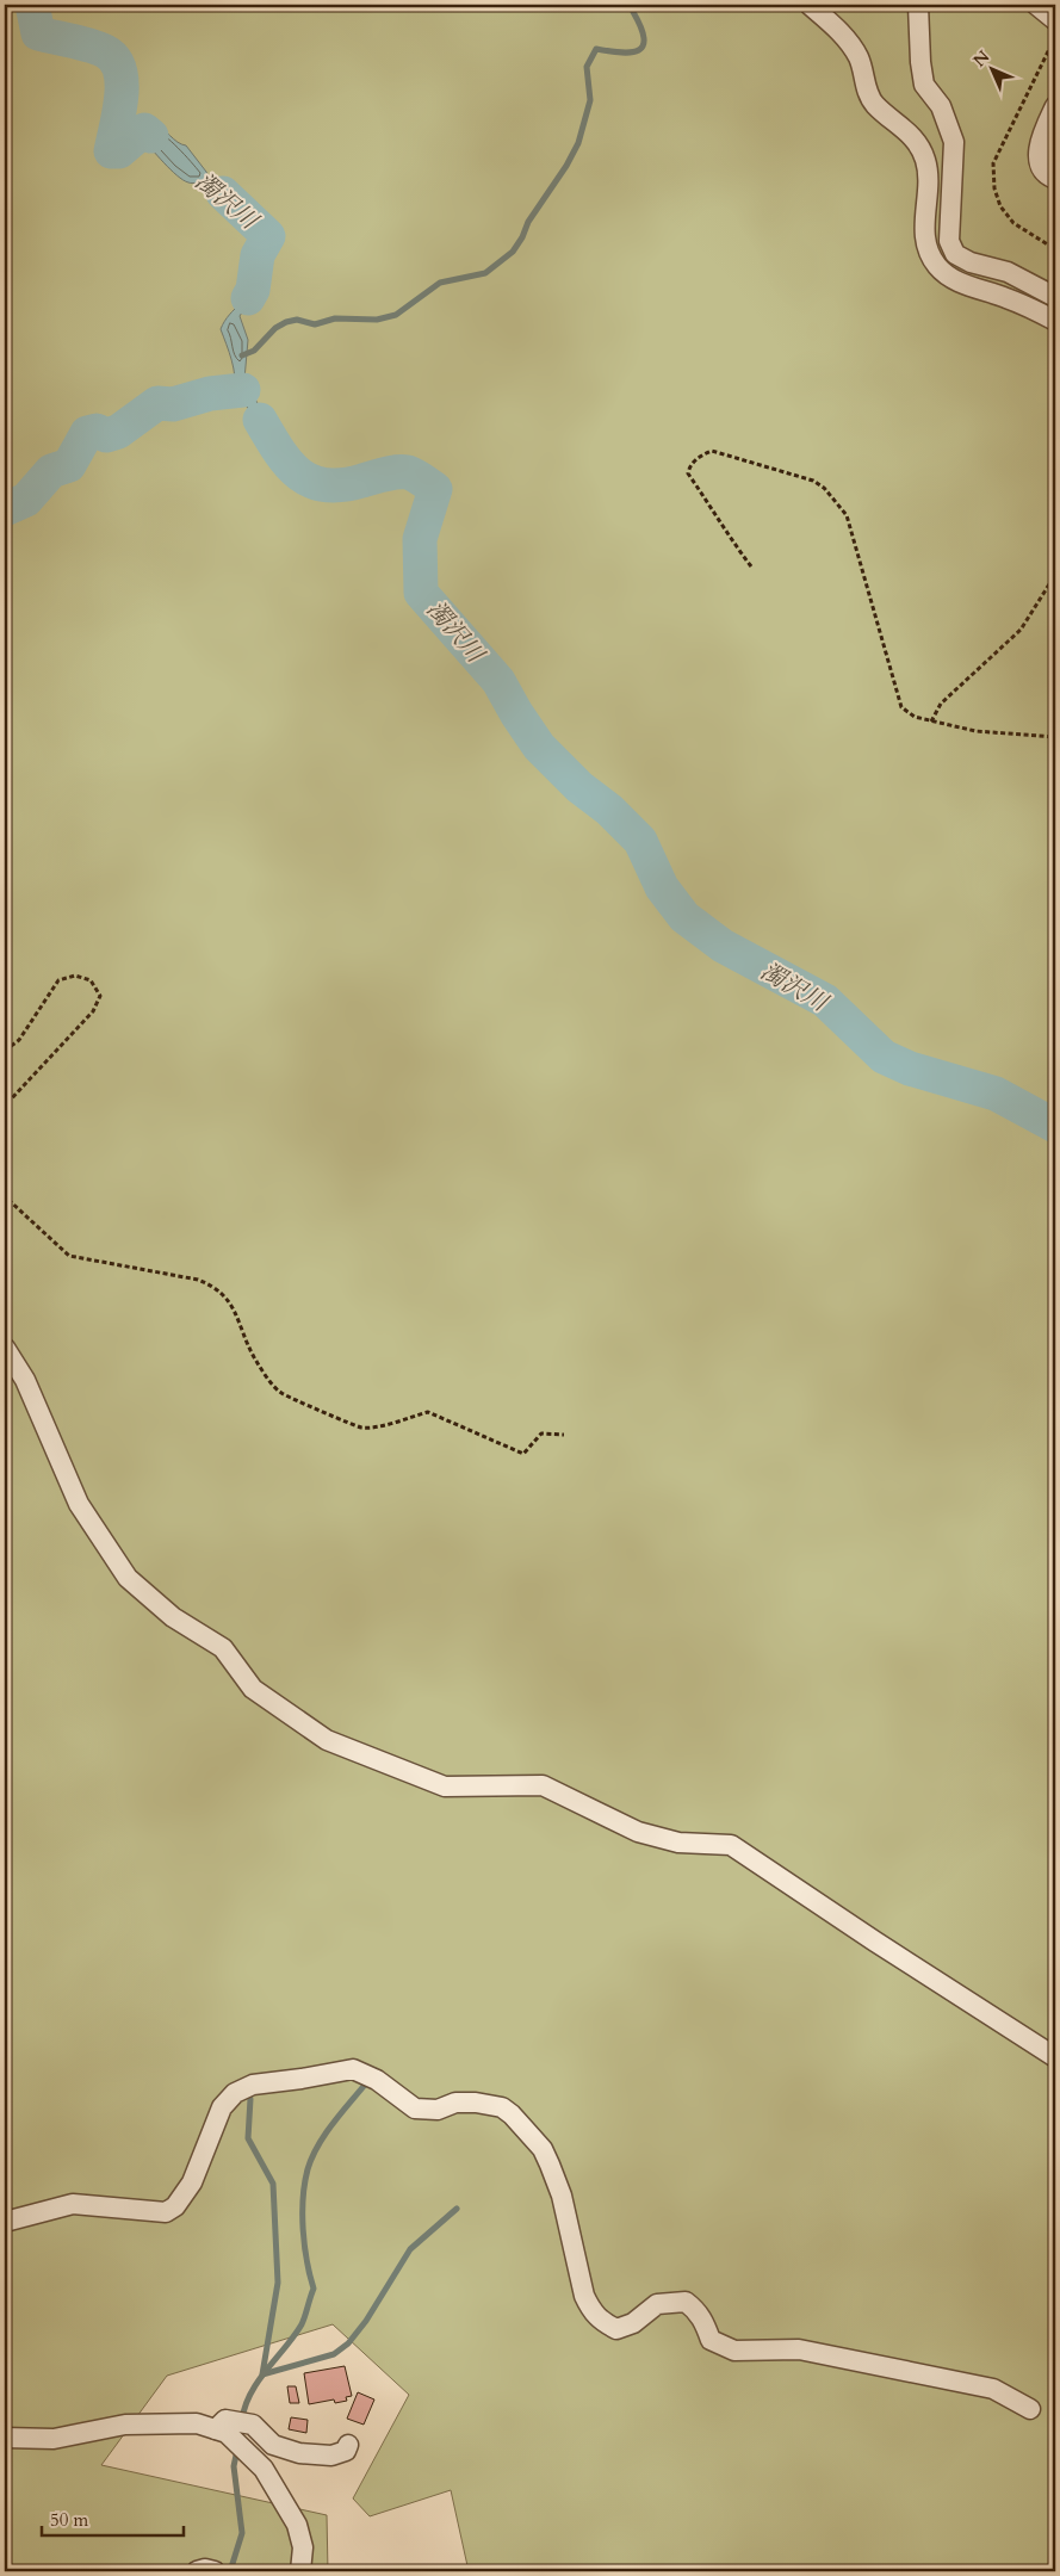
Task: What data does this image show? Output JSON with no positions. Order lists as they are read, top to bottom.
{
  "water": ["濁沢川"],
  "scale_bar": "50 m",
  "north": "top left"
}
